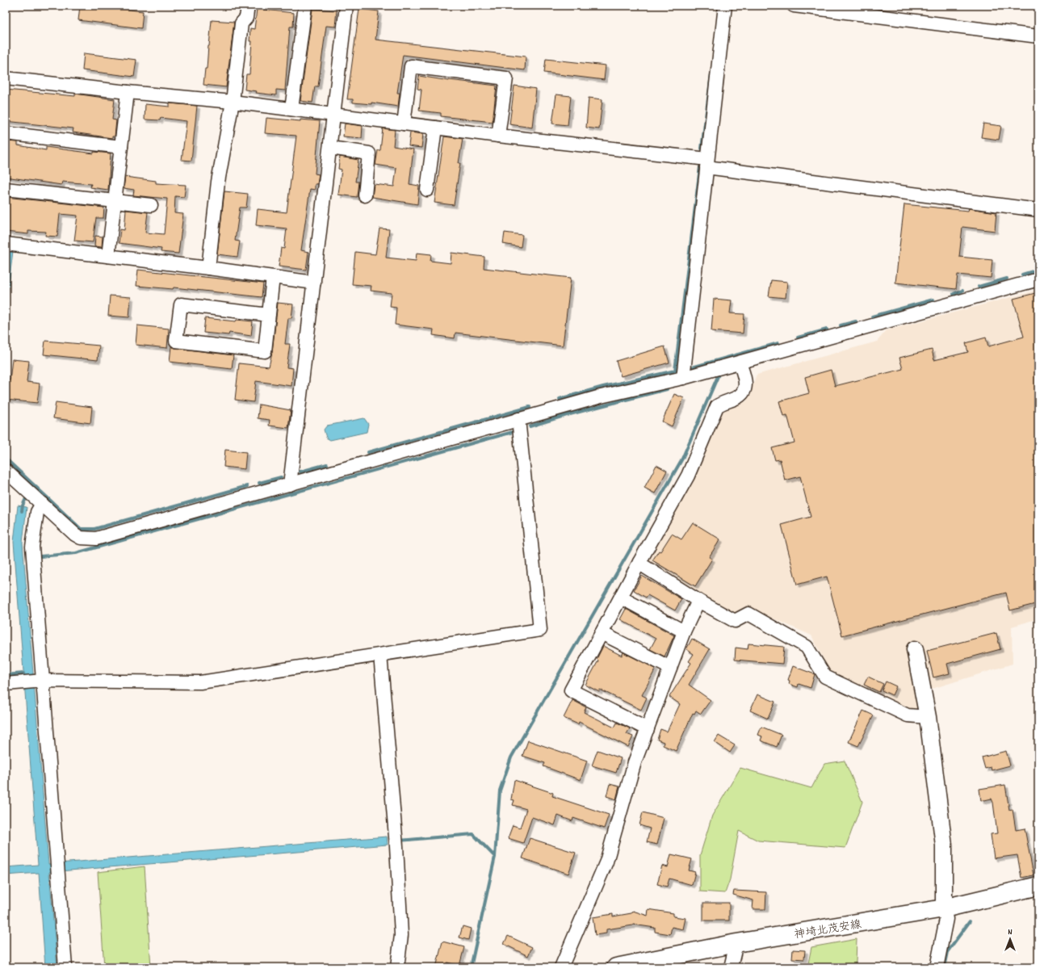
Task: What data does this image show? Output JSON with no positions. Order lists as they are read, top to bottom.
{
  "streets": {
    "main road": ["神埼北茂安線"]
  },
  "north": "top"
}
